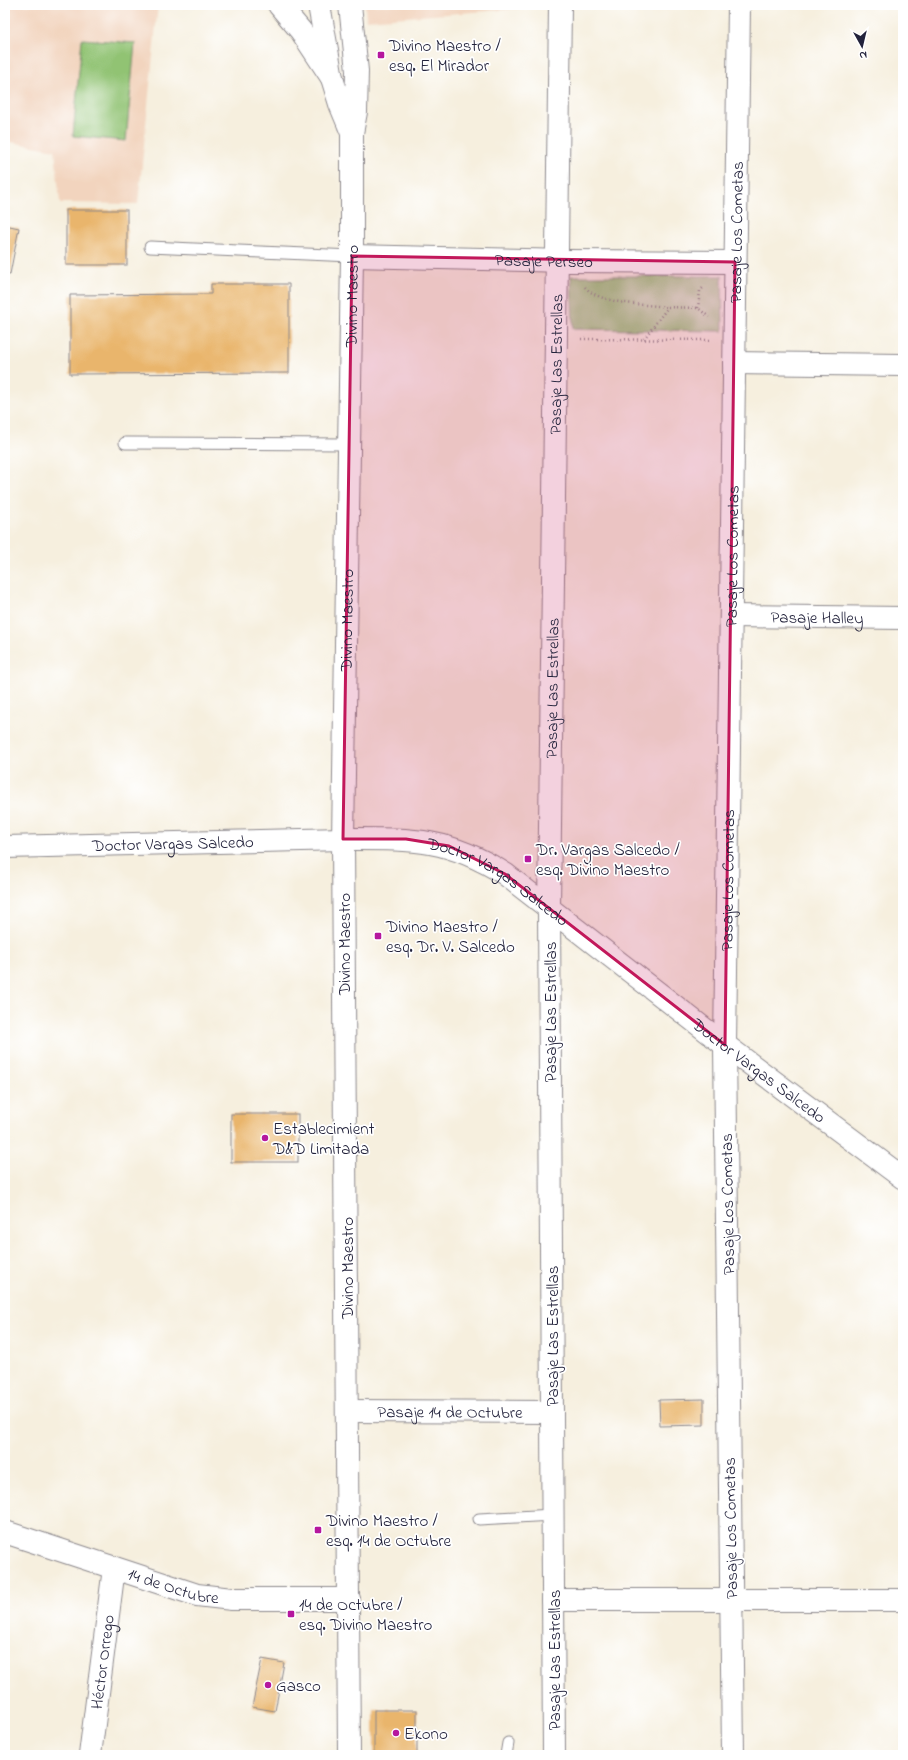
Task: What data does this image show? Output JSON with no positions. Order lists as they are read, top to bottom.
{
  "streets": {
    "street": [
      "Pasaje Los Cometas",
      "Pasaje Perseo",
      "Divino Maestro",
      "Pasaje Las Estrellas",
      "Pasaje Halley",
      "Doctor Vargas Salcedo",
      "Pasaje 14 de Octubre",
      "14 de Octubre",
      "Héctor Orrego"
    ]
  },
  "crossings": [
    ["Pasaje Los Cometas", "Pasaje Perseo"],
    ["Pasaje Los Cometas", "Pasaje Halley"],
    ["Pasaje Los Cometas", "Doctor Vargas Salcedo"],
    ["Pasaje Perseo", "Divino Maestro"],
    ["Pasaje Perseo", "Pasaje Las Estrellas"],
    ["Divino Maestro", "Doctor Vargas Salcedo"],
    ["Divino Maestro", "Pasaje 14 de Octubre"],
    ["Divino Maestro", "14 de Octubre"],
    ["Pasaje Las Estrellas", "Doctor Vargas Salcedo"],
    ["Pasaje Las Estrellas", "Pasaje 14 de Octubre"],
    ["14 de Octubre", "Héctor Orrego"]
  ],
  "places": {
    "transit": [
      "Divino Maestro / esq. El Mirador",
      "Dr. Vargas Salcedo / esq. Divino Maestro",
      "Divino Maestro / esq. Dr. V. Salcedo",
      "Divino Maestro / esq. 14 de Octubre",
      "14 de Octubre / esq. Divino Maestro"
    ],
    "other": ["Establecimient D&D Limitada", "Gasco", "Ekono"]
  },
  "north": "bottom"
}
